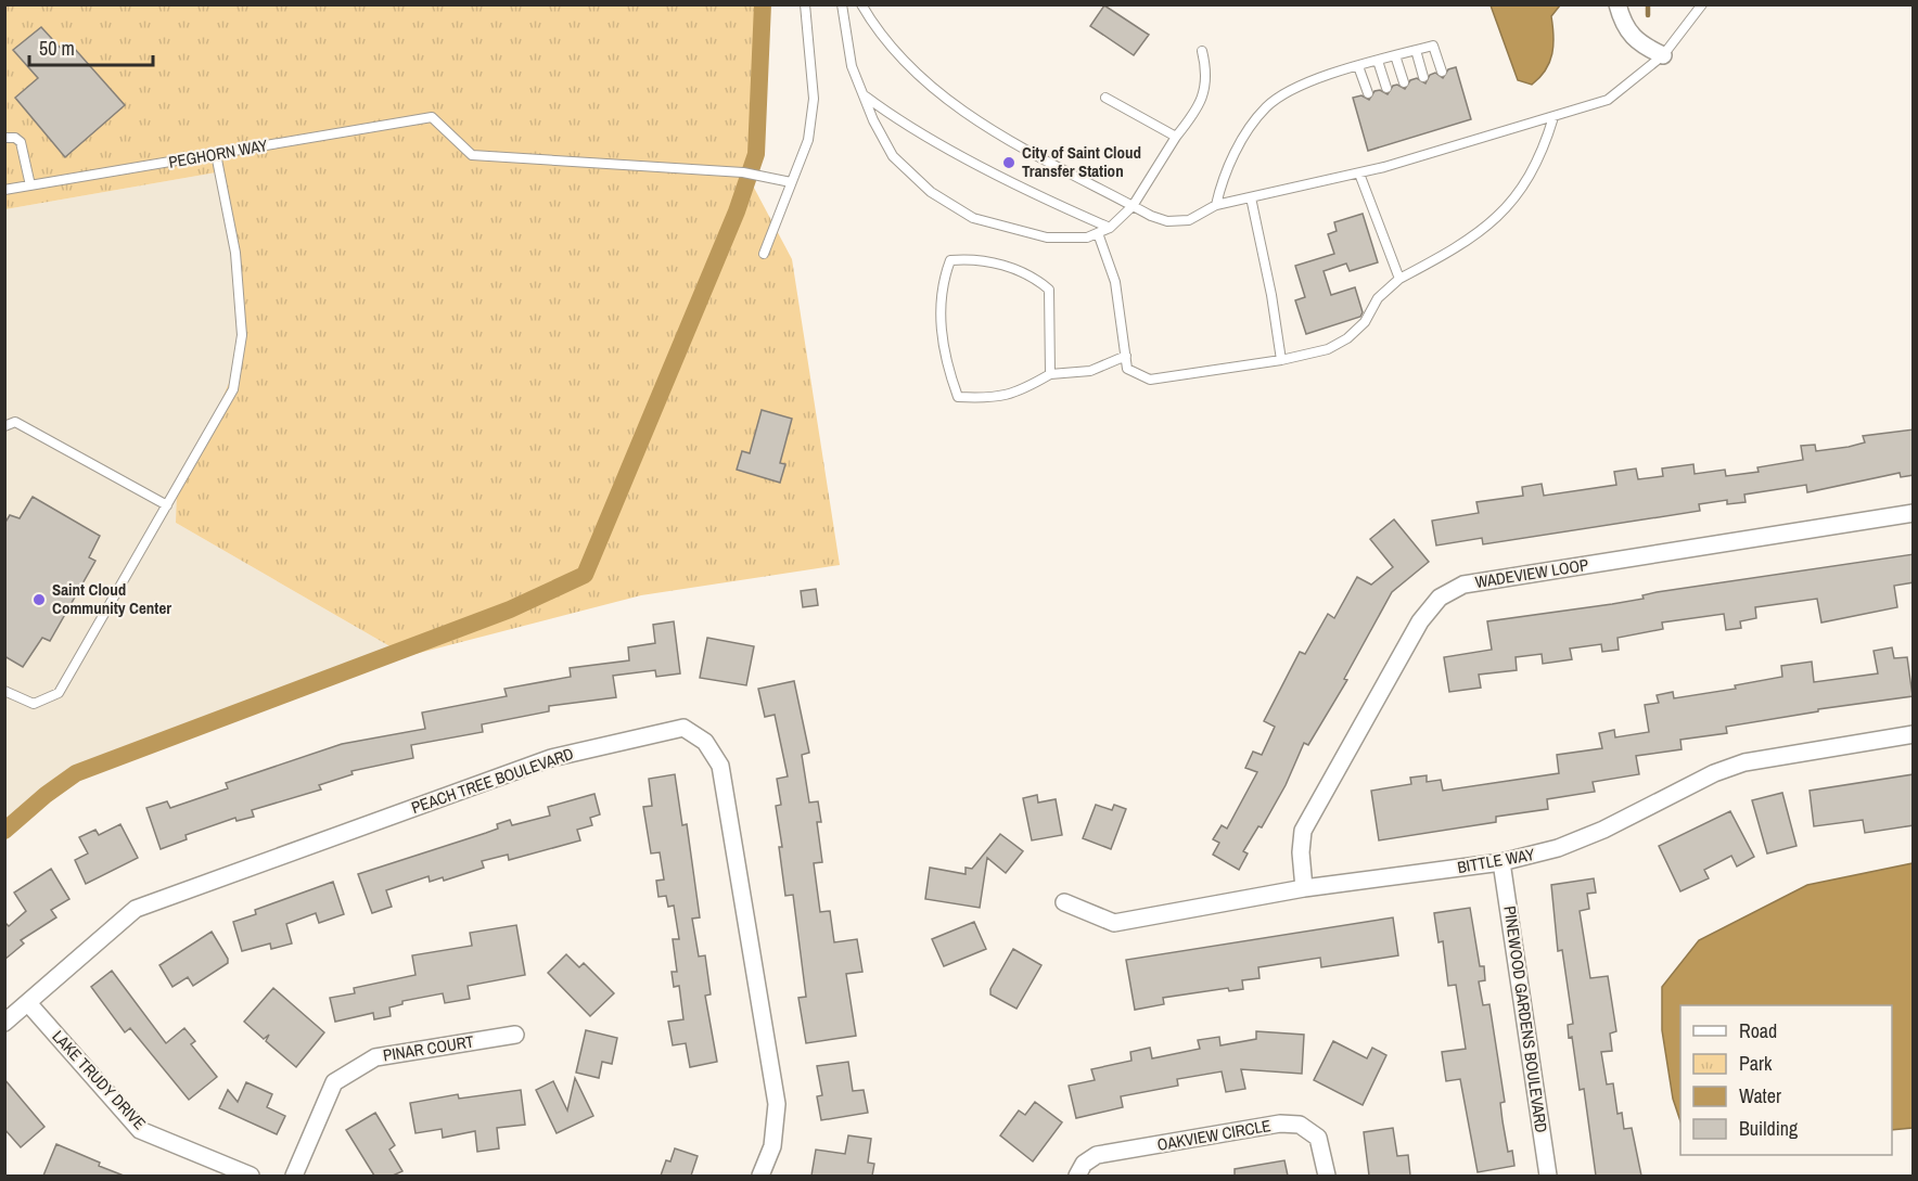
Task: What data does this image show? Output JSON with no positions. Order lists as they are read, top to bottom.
{
  "streets": {
    "street": [
      "WADEVIEW LOOP",
      "PEACH TREE BOULEVARD",
      "BITTLE WAY",
      "PINEWOOD GARDENS BOULEVARD",
      "PINAR COURT",
      "LAKE TRUDY DRIVE",
      "OAKVIEW CIRCLE"
    ],
    "lane": ["PEGHORN WAY"]
  },
  "crossings": [
    ["WADEVIEW LOOP", "BITTLE WAY"],
    ["PEACH TREE BOULEVARD", "LAKE TRUDY DRIVE"],
    ["BITTLE WAY", "PINEWOOD GARDENS BOULEVARD"]
  ],
  "places": ["City of Saint Cloud Transfer Station", "Saint Cloud Community Center"],
  "legend": [
    "Road",
    "Park",
    "Water",
    "Building"
  ],
  "scale_bar": "50 m"
}
